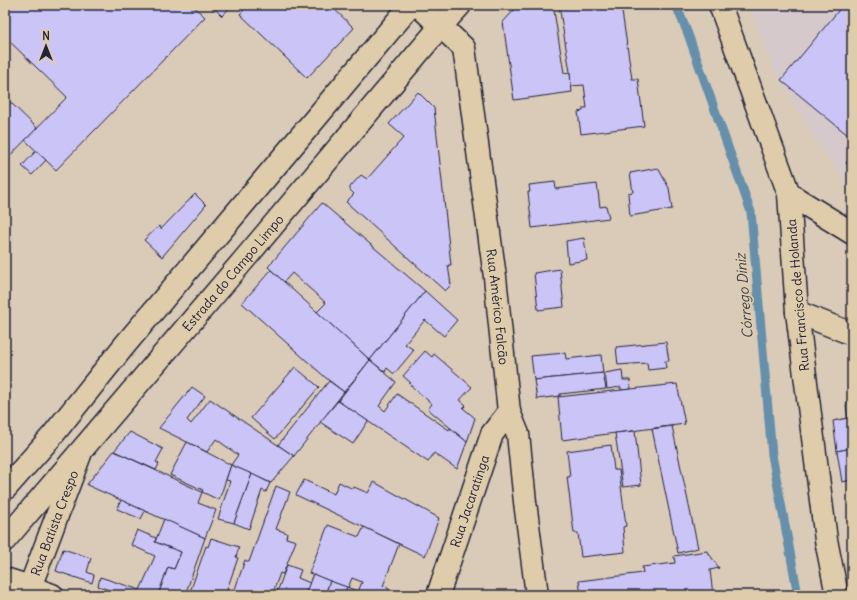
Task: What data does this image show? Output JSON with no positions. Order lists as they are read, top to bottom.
{
  "streets": {
    "street": [
      "Estrada do Campo Limpo",
      "Rua Francisco de Holanda",
      "Rua Américo Falcão",
      "Rua Jacaratinga",
      "Rua Batista Crespo"
    ]
  },
  "crossings": [
    ["Estrada do Campo Limpo", "Rua Américo Falcão"],
    ["Estrada do Campo Limpo", "Rua Batista Crespo"],
    ["Rua Américo Falcão", "Rua Jacaratinga"]
  ],
  "water": ["Córrego Diniz"],
  "north": "top"
}
